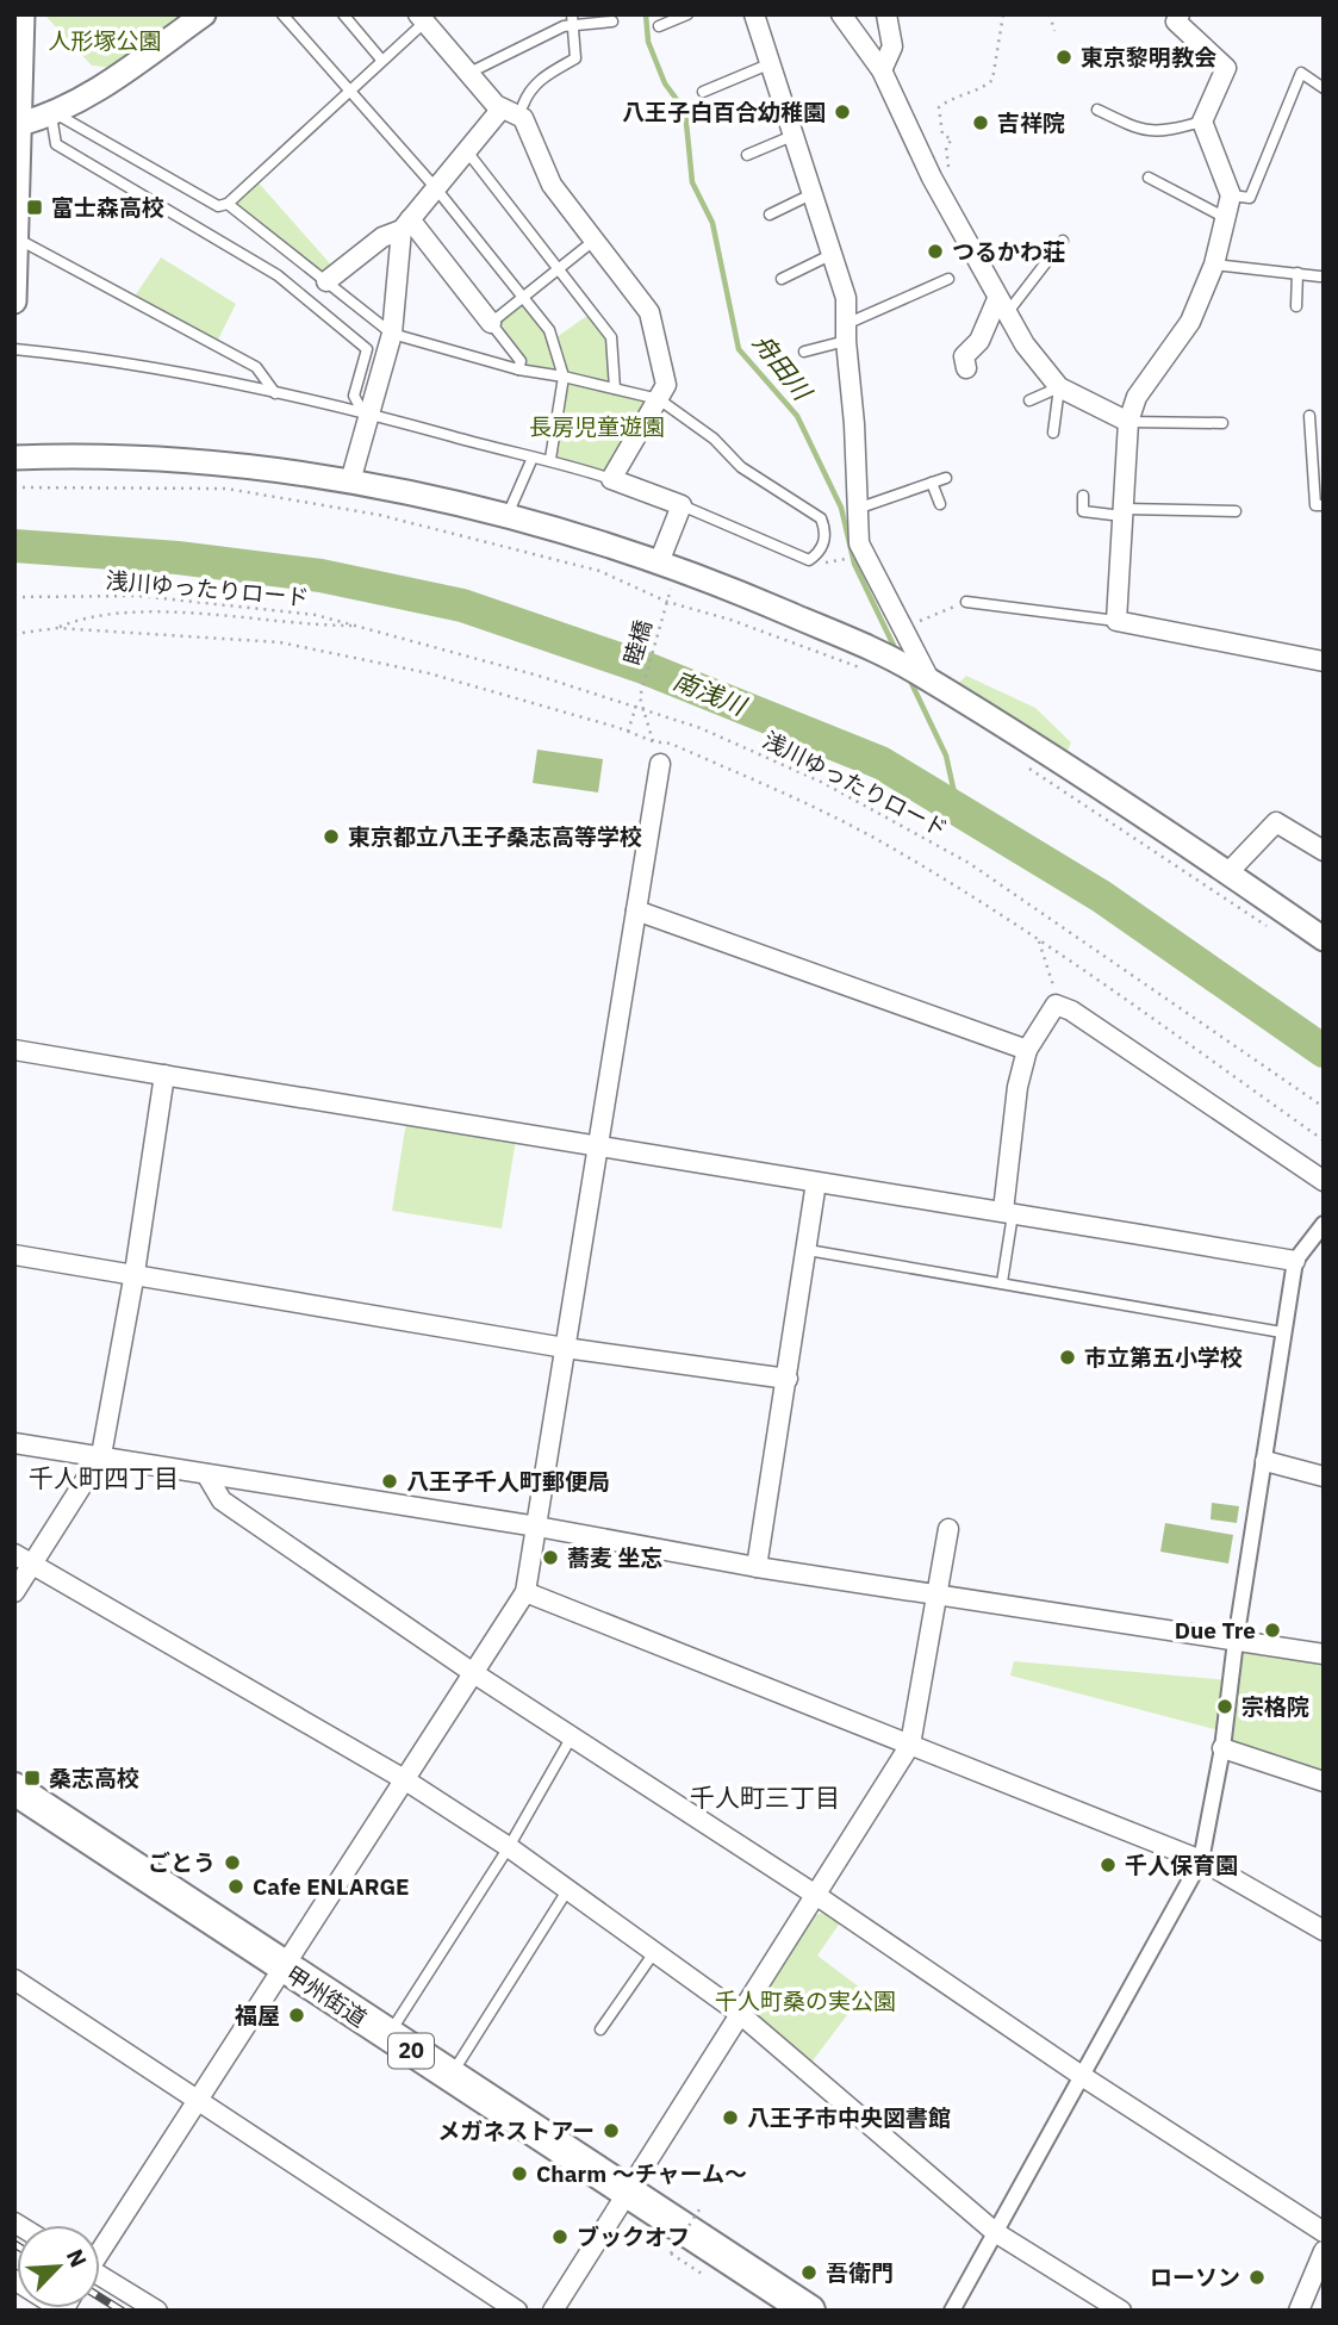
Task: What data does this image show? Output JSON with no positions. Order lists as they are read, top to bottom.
{
  "streets": {
    "highway": ["甲州街道", "20"],
    "path": ["浅川ゆったりロード", "睦橋"]
  },
  "crossings": [
    ["浅川ゆったりロード", "睦橋"]
  ],
  "districts": ["千人町四丁目", "千人町三丁目"],
  "water": ["舟田川", "南浅川"],
  "parks": ["人形塚公園", "長房児童遊園", "千人町桑の実公園"],
  "places": {
    "other": [
      "東京黎明教会",
      "八王子白百合幼稚園",
      "吉祥院",
      "つるかわ荘",
      "東京都立八王子桑志高等学校",
      "市立第五小学校",
      "八王子千人町郵便局",
      "蕎麦 坐忘",
      "Due Tre",
      "宗格院",
      "ごとう",
      "千人保育園",
      "Cafe ENLARGE",
      "福屋",
      "八王子市中央図書館",
      "メガネストアー",
      "Charm ～チャーム～",
      "ブックオフ",
      "吾衛門",
      "ローソン"
    ],
    "transit": ["富士森高校", "桑志高校"]
  },
  "north": "top right"
}
